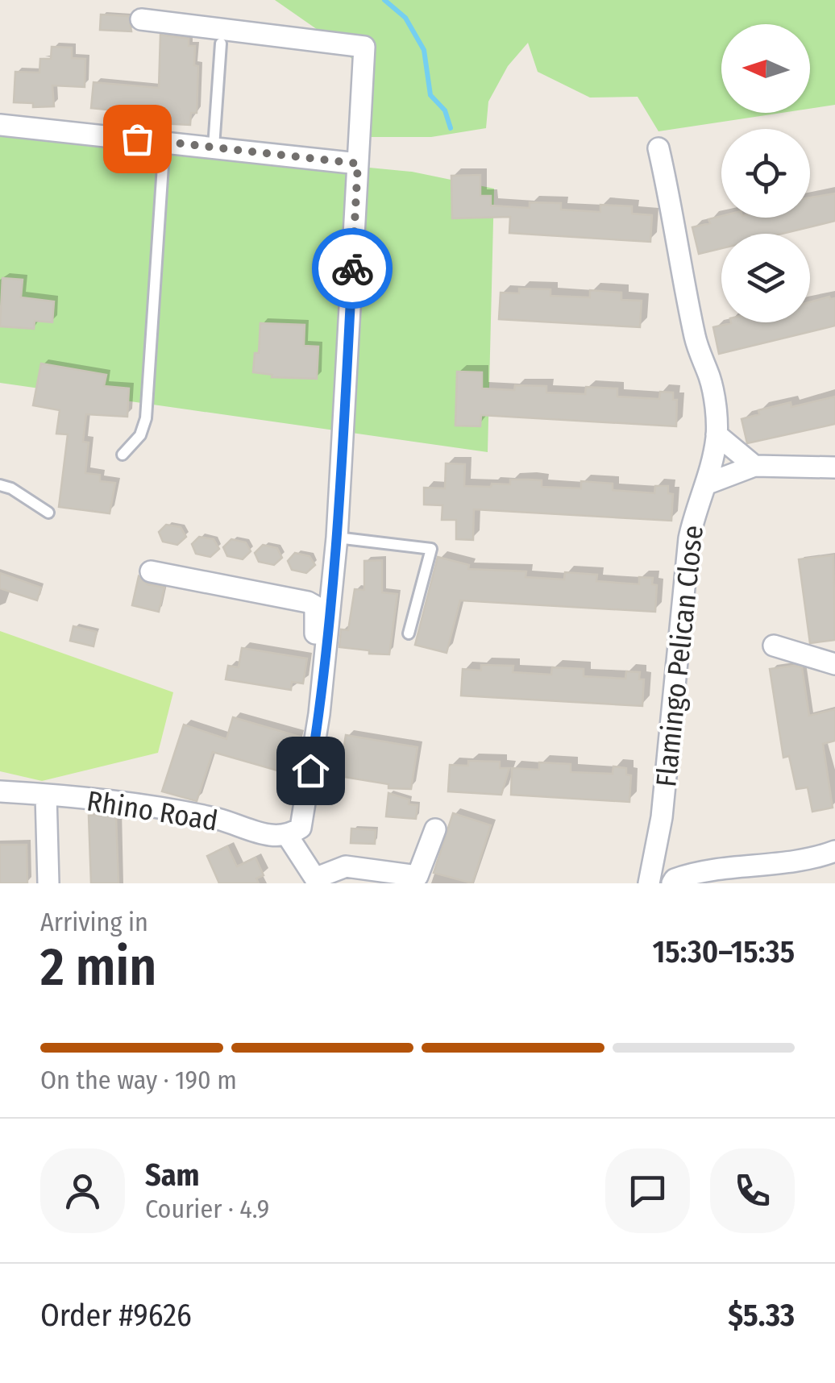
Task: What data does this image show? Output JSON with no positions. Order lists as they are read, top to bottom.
{
  "streets": {
    "street": ["Flamingo Pelican Close", "Rhino Road"]
  },
  "north": "left",
  "page": {
    "heading": ["2 min", "Arriving in", "15:30–15:35"],
    "panel": [
      "Sam",
      "Courier · 4.9",
      "Order #9626",
      "$5.33"
    ],
    "bar": "On the way · 190 m"
  }
}
